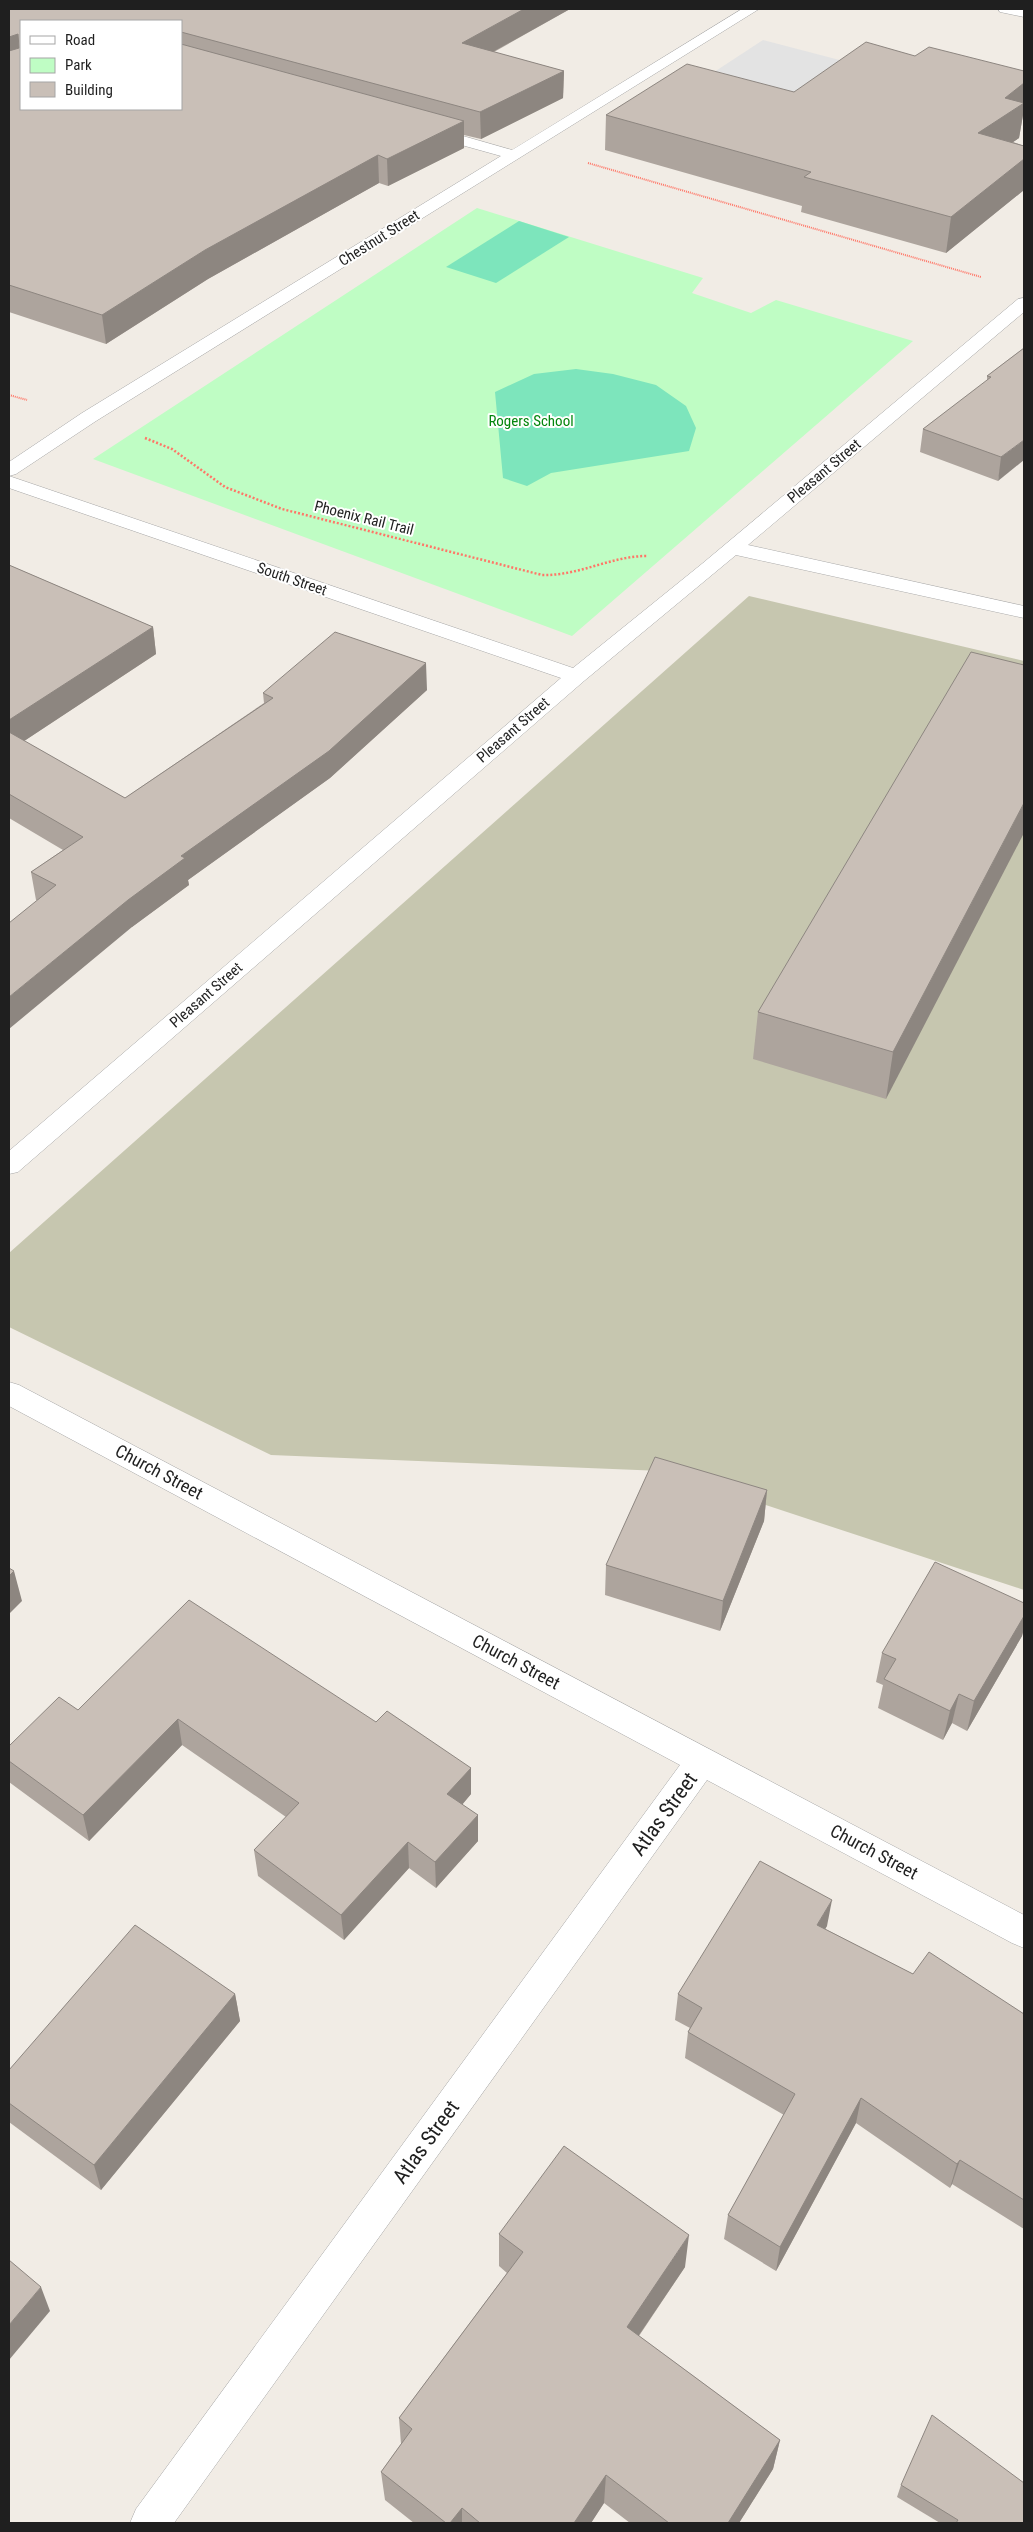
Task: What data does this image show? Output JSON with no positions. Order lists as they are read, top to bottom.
{
  "streets": {
    "street": [
      "Chestnut Street",
      "Pleasant Street",
      "South Street",
      "Church Street",
      "Atlas Street"
    ],
    "path": ["Phoenix Rail Trail"]
  },
  "crossings": [
    ["Chestnut Street", "Phoenix Rail Trail"],
    ["Pleasant Street", "South Street"],
    ["Church Street", "Atlas Street"]
  ],
  "parks": ["Rogers School"],
  "legend": ["Road", "Park", "Building"]
}
